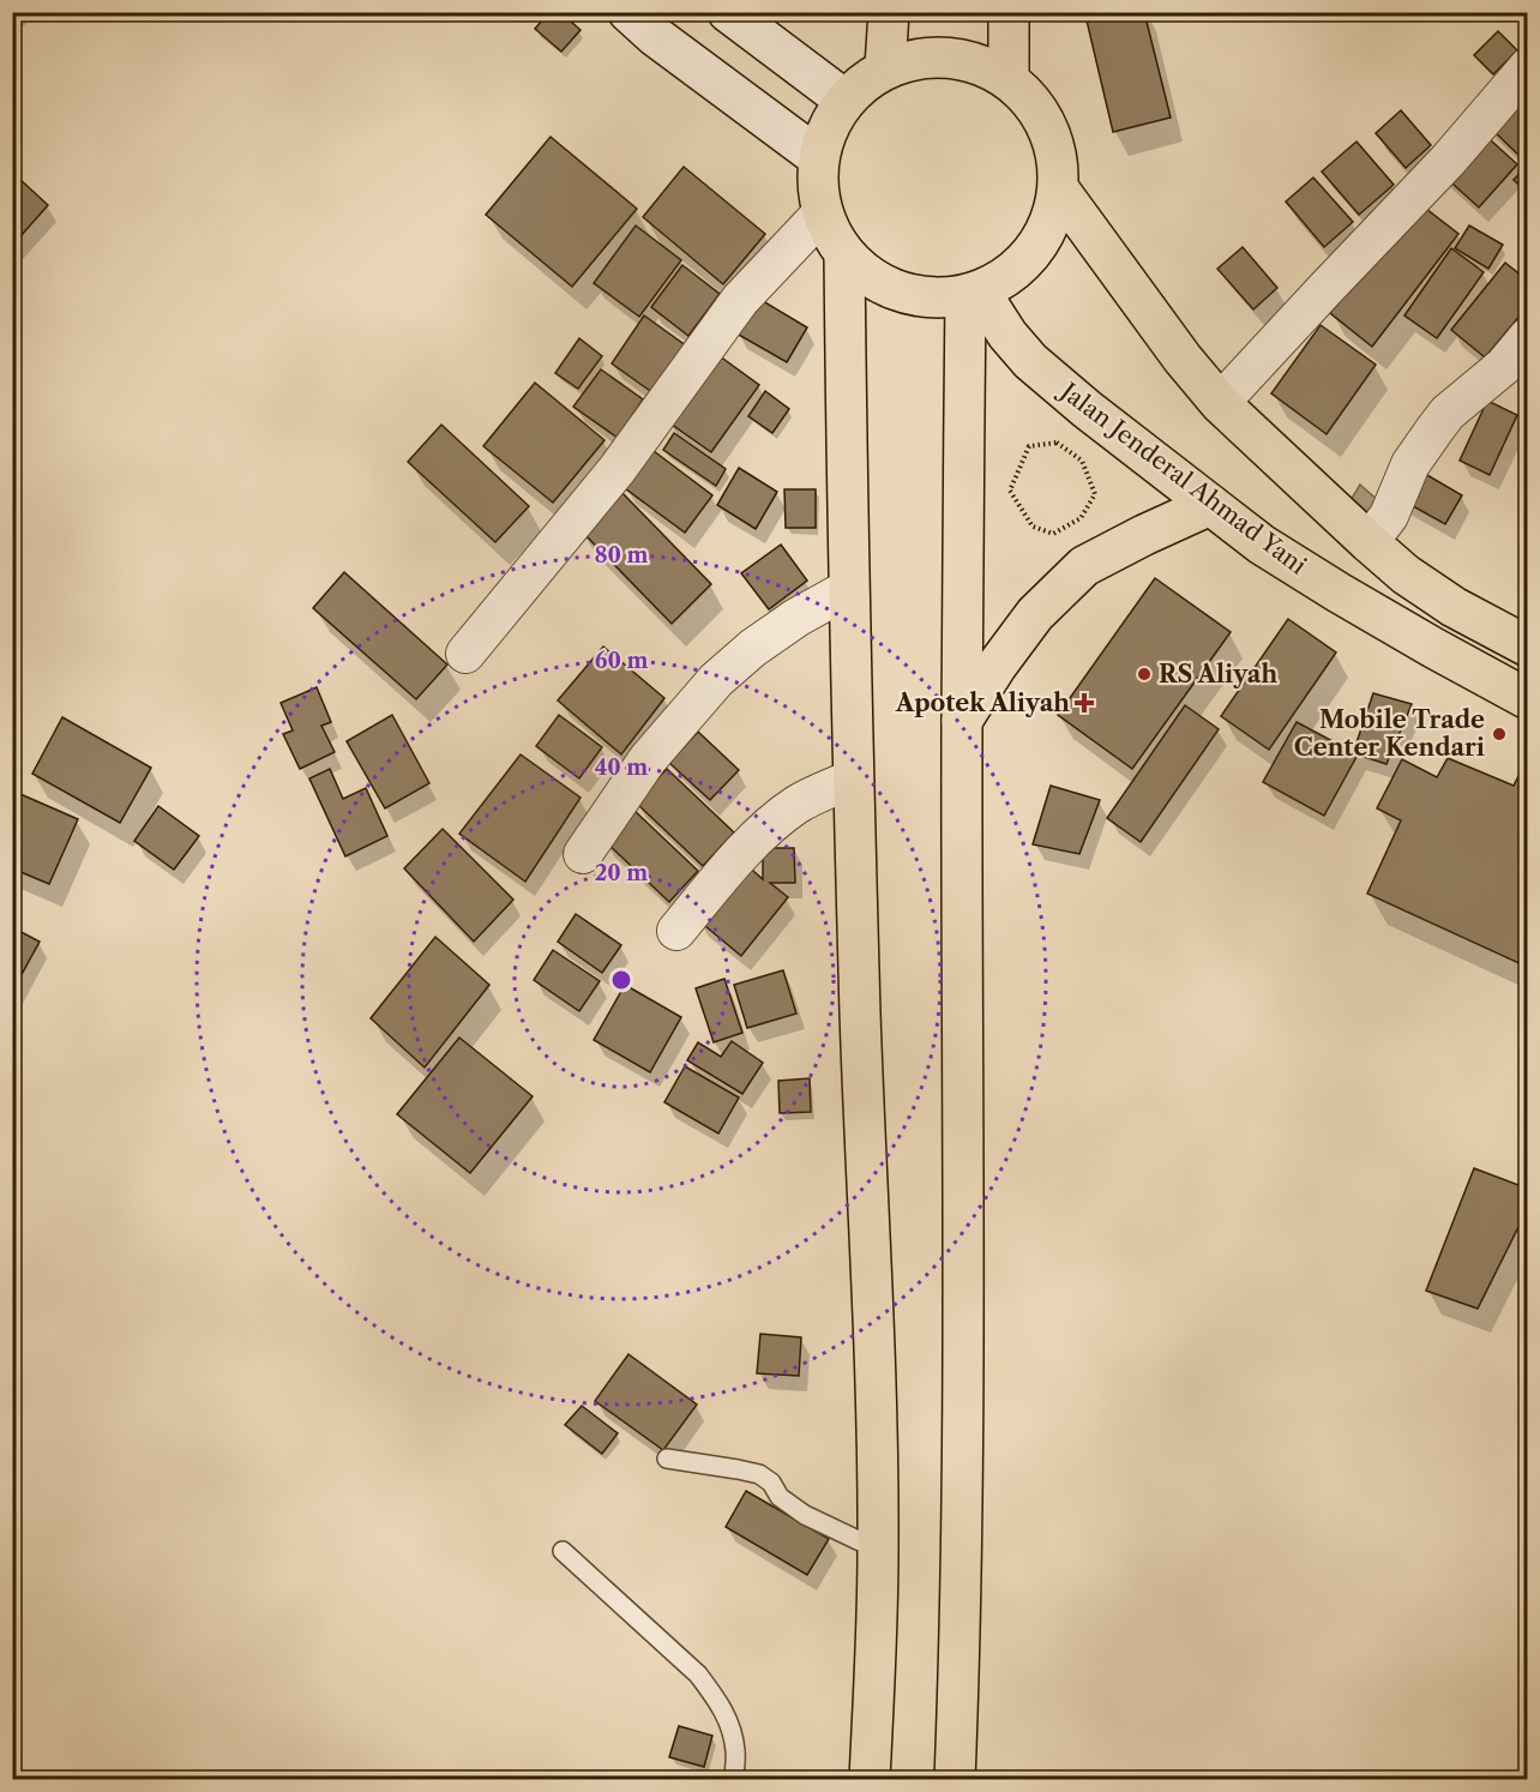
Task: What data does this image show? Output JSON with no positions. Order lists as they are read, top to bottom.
{
  "streets": {
    "highway": ["Jalan Jenderal Ahmad Yani"]
  },
  "places": {
    "other": ["RS Aliyah", "Mobile Trade Center Kendari"],
    "health": ["Apotek Aliyah"]
  },
  "rings": [
    "80 m",
    "60 m",
    "40 m",
    "20 m"
  ]
}
